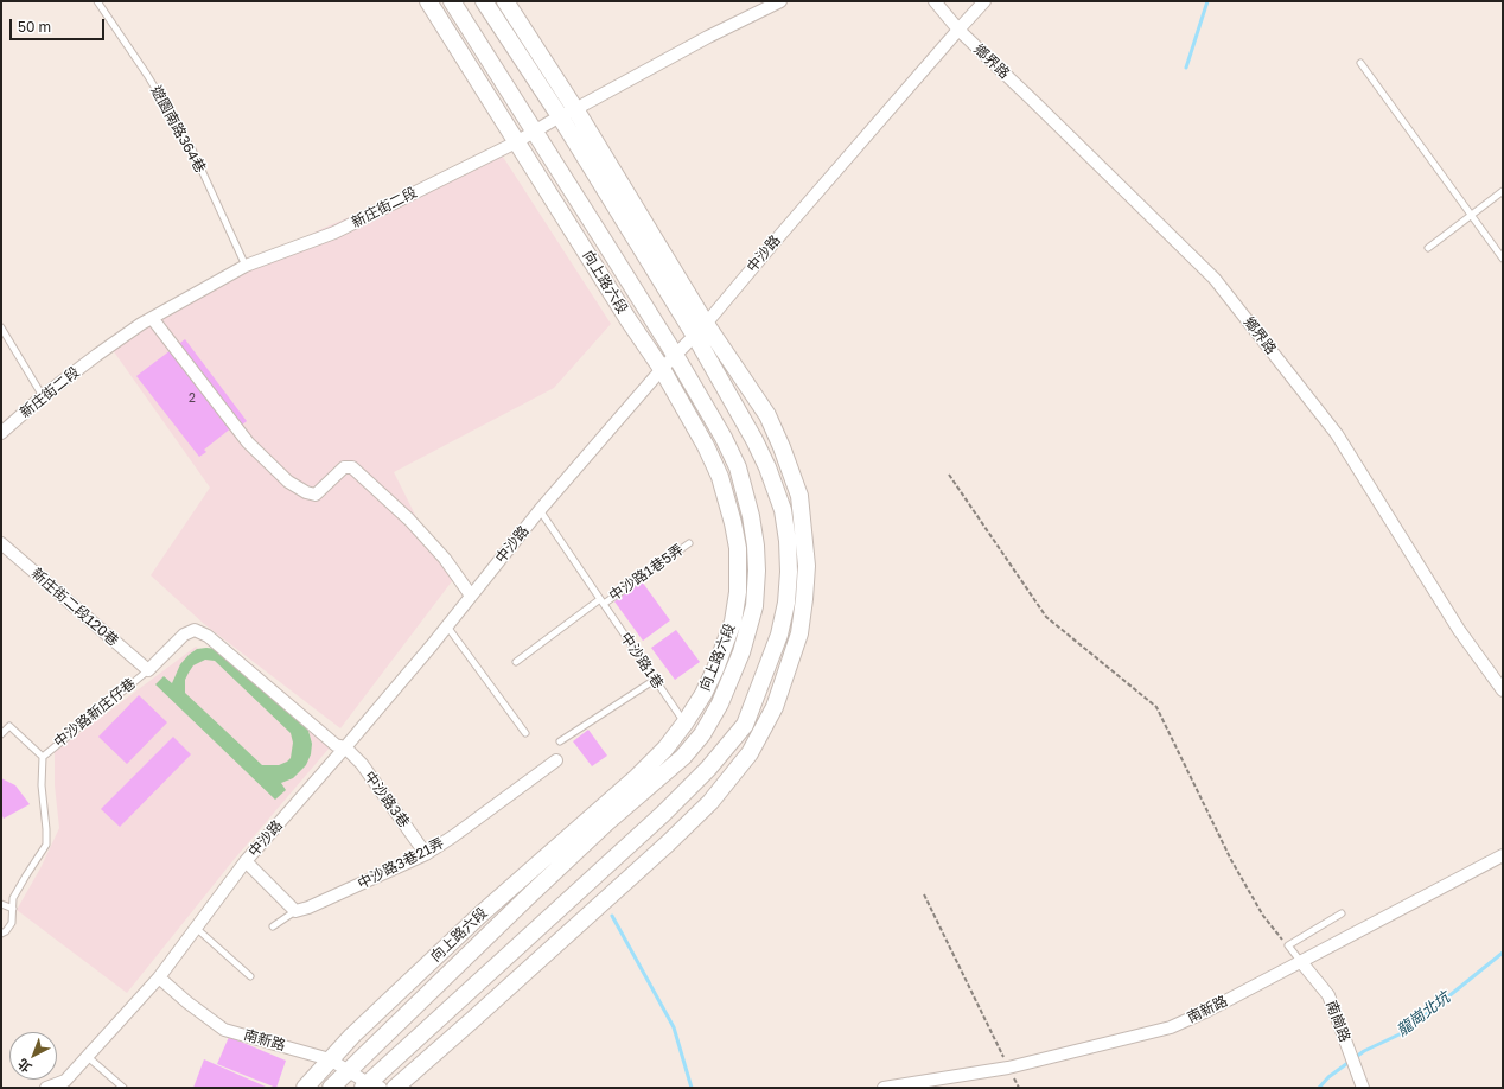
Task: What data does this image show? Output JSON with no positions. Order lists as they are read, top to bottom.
{
  "streets": {
    "main road": ["向上路六段"],
    "street": [
      "鄉界路",
      "新庄街二段",
      "中沙路",
      "新庄街二段120巷",
      "中沙路3巷",
      "中沙路3巷21弄",
      "南新路",
      "南崗路"
    ],
    "lane": [
      "遊園南路364巷",
      "中沙路1巷5弄",
      "中沙路1巷",
      "中沙路新庄仔巷"
    ]
  },
  "crossings": [
    ["鄉界路", "中沙路"],
    ["遊園南路364巷", "新庄街二段"],
    ["新庄街二段", "向上路六段"],
    ["中沙路", "向上路六段"],
    ["中沙路", "中沙路1巷"],
    ["中沙路", "中沙路3巷"],
    ["中沙路", "南新路"],
    ["向上路六段", "中沙路1巷"],
    ["向上路六段", "南新路"],
    ["中沙路1巷5弄", "中沙路1巷"],
    ["新庄街二段120巷", "中沙路新庄仔巷"],
    ["新庄街二段120巷", "中沙路3巷"],
    ["中沙路新庄仔巷", "中沙路3巷"],
    ["中沙路3巷", "中沙路3巷21弄"],
    ["南新路", "南崗路"]
  ],
  "water": ["龍崗北坑"],
  "house_numbers": ["2"],
  "scale_bar": "50 m",
  "north": "bottom left"
}
